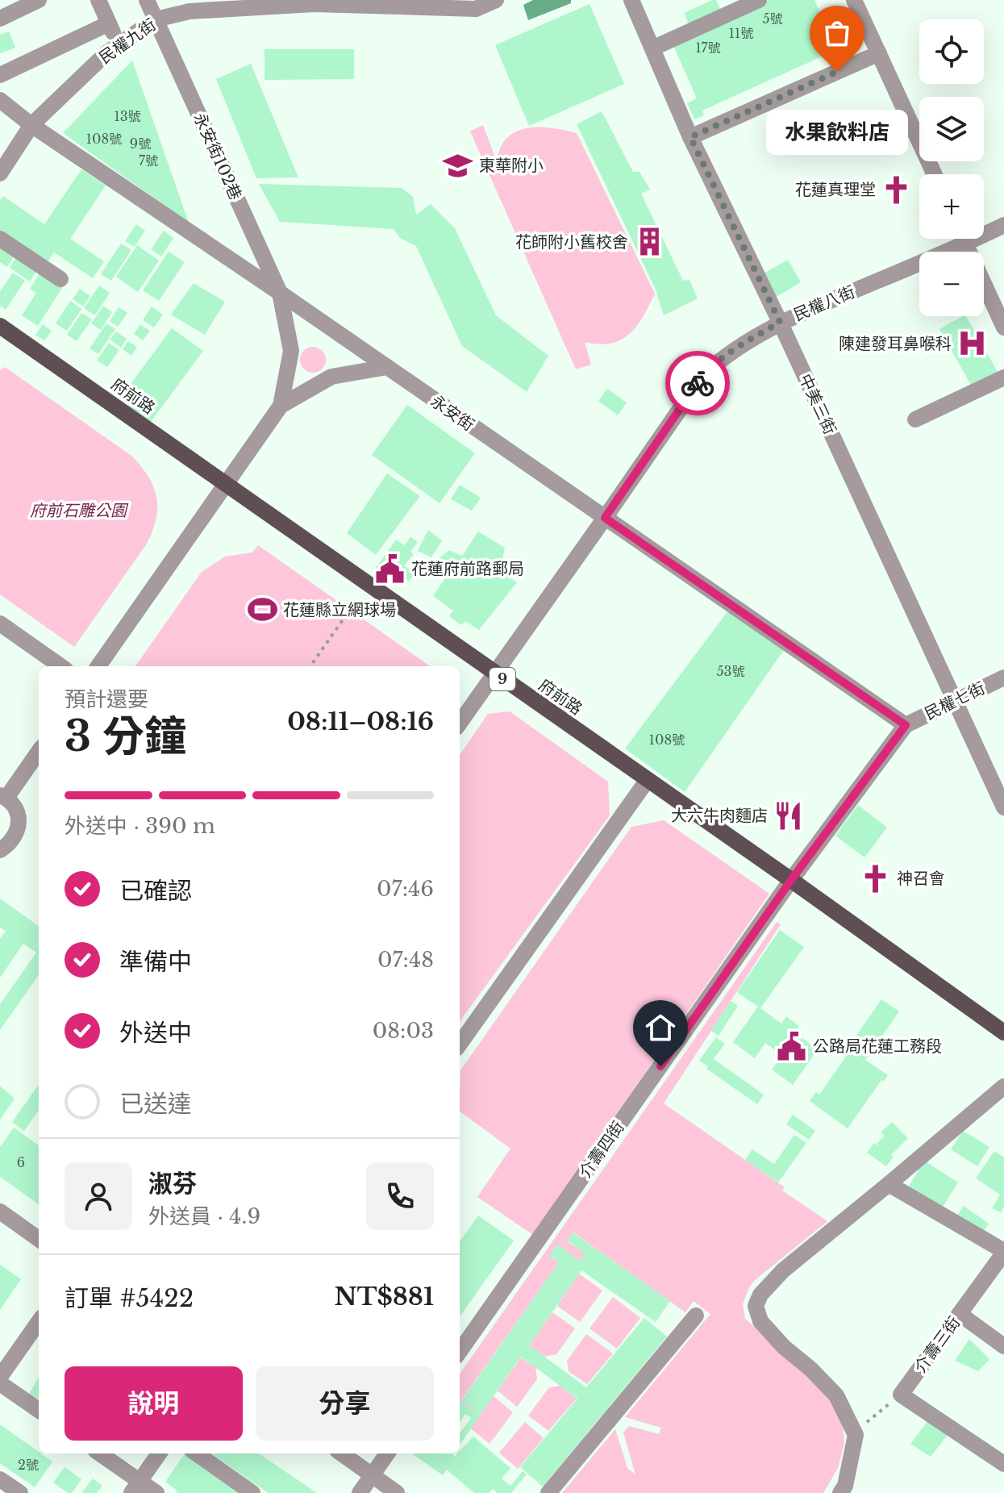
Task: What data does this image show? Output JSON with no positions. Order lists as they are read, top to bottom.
{
  "streets": {
    "main road": ["府前路", "9"],
    "street": [
      "民權九街",
      "永安街102巷",
      "民權八街",
      "中美三街",
      "永安街",
      "民權七街",
      "介壽四街",
      "介壽三街"
    ]
  },
  "crossings": [
    ["民權九街", "永安街102巷"],
    ["民權九街", "永安街"],
    ["永安街102巷", "永安街"],
    ["民權八街", "府前路"],
    ["民權八街", "中美三街"],
    ["民權八街", "永安街"],
    ["府前路", "民權七街"],
    ["府前路", "介壽四街"],
    ["中美三街", "民權七街"],
    ["永安街", "民權七街"],
    ["民權七街", "介壽四街"]
  ],
  "parks": ["府前石雕公園"],
  "places": {
    "other": ["水果飲料店"],
    "school or university": ["東華附小"],
    "church": ["花蓮真理堂", "神召會"],
    "building": ["花師附小舊校舍"],
    "hospital": ["陳建發耳鼻喉科"],
    "public building": ["花蓮府前路郵局", "公路局花蓮工務段"],
    "sports": ["花蓮縣立網球場"],
    "restaurant": ["大六牛肉麵店"]
  },
  "house_numbers": [
    "5號",
    "11號",
    "17號",
    "13號",
    "108號",
    "9號",
    "7號",
    "53號",
    "108號",
    "6",
    "2號"
  ],
  "page": {
    "map_buttons": ["+", "−"],
    "bubble": "水果飲料店",
    "heading": ["3 分鐘", "預計還要", "08:11–08:16"],
    "panel": [
      "淑芬",
      "外送員 · 4.9",
      "訂單 #5422",
      "NT$881"
    ],
    "bar": "外送中 · 390 m",
    "list": [
      ["已確認", "07:46"],
      ["準備中", "07:48"],
      ["外送中", "08:03"],
      "已送達"
    ],
    "buttons": ["說明", "分享"]
  }
}
